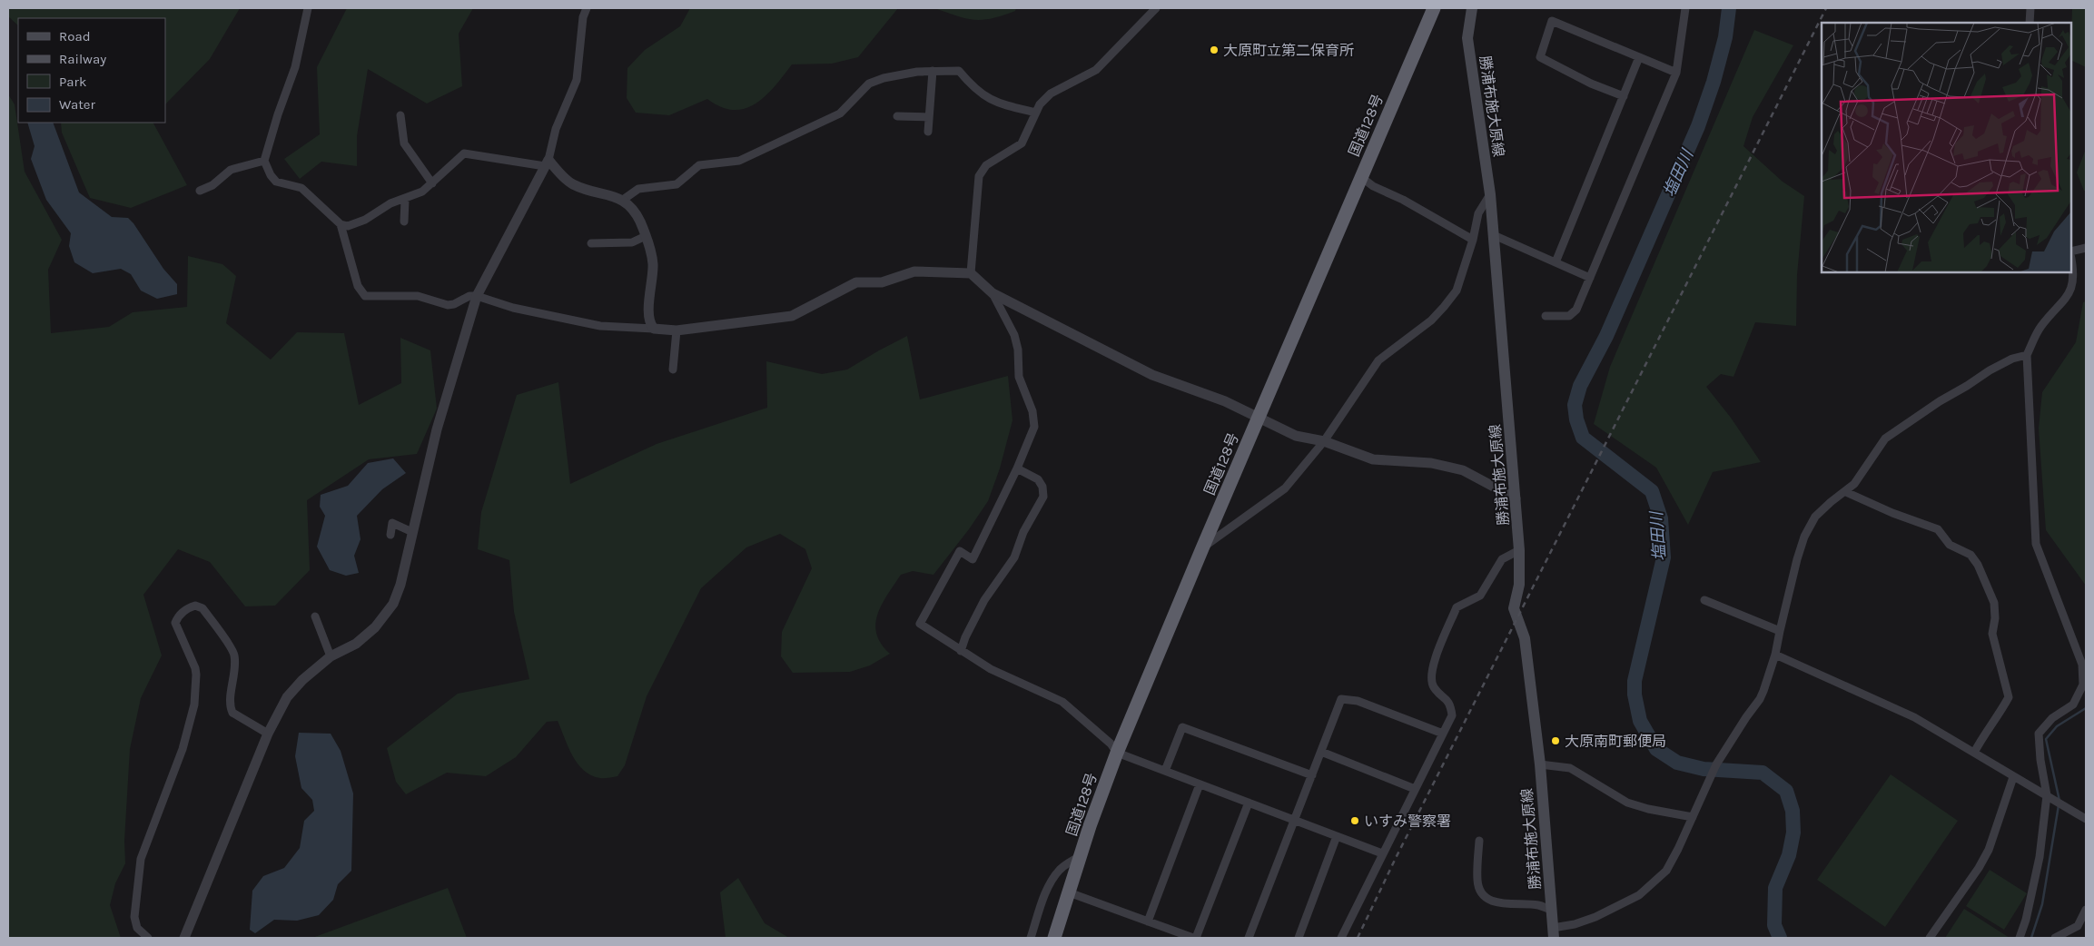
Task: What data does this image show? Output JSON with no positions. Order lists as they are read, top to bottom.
{
  "streets": {
    "highway": ["国道128号"],
    "main road": ["勝浦布施大原線"]
  },
  "water": ["塩田川"],
  "places": ["大原町立第二保育所", "大原南町郵便局", "いすみ警察署"],
  "legend": [
    "Road",
    "Railway",
    "Park",
    "Water"
  ]
}
